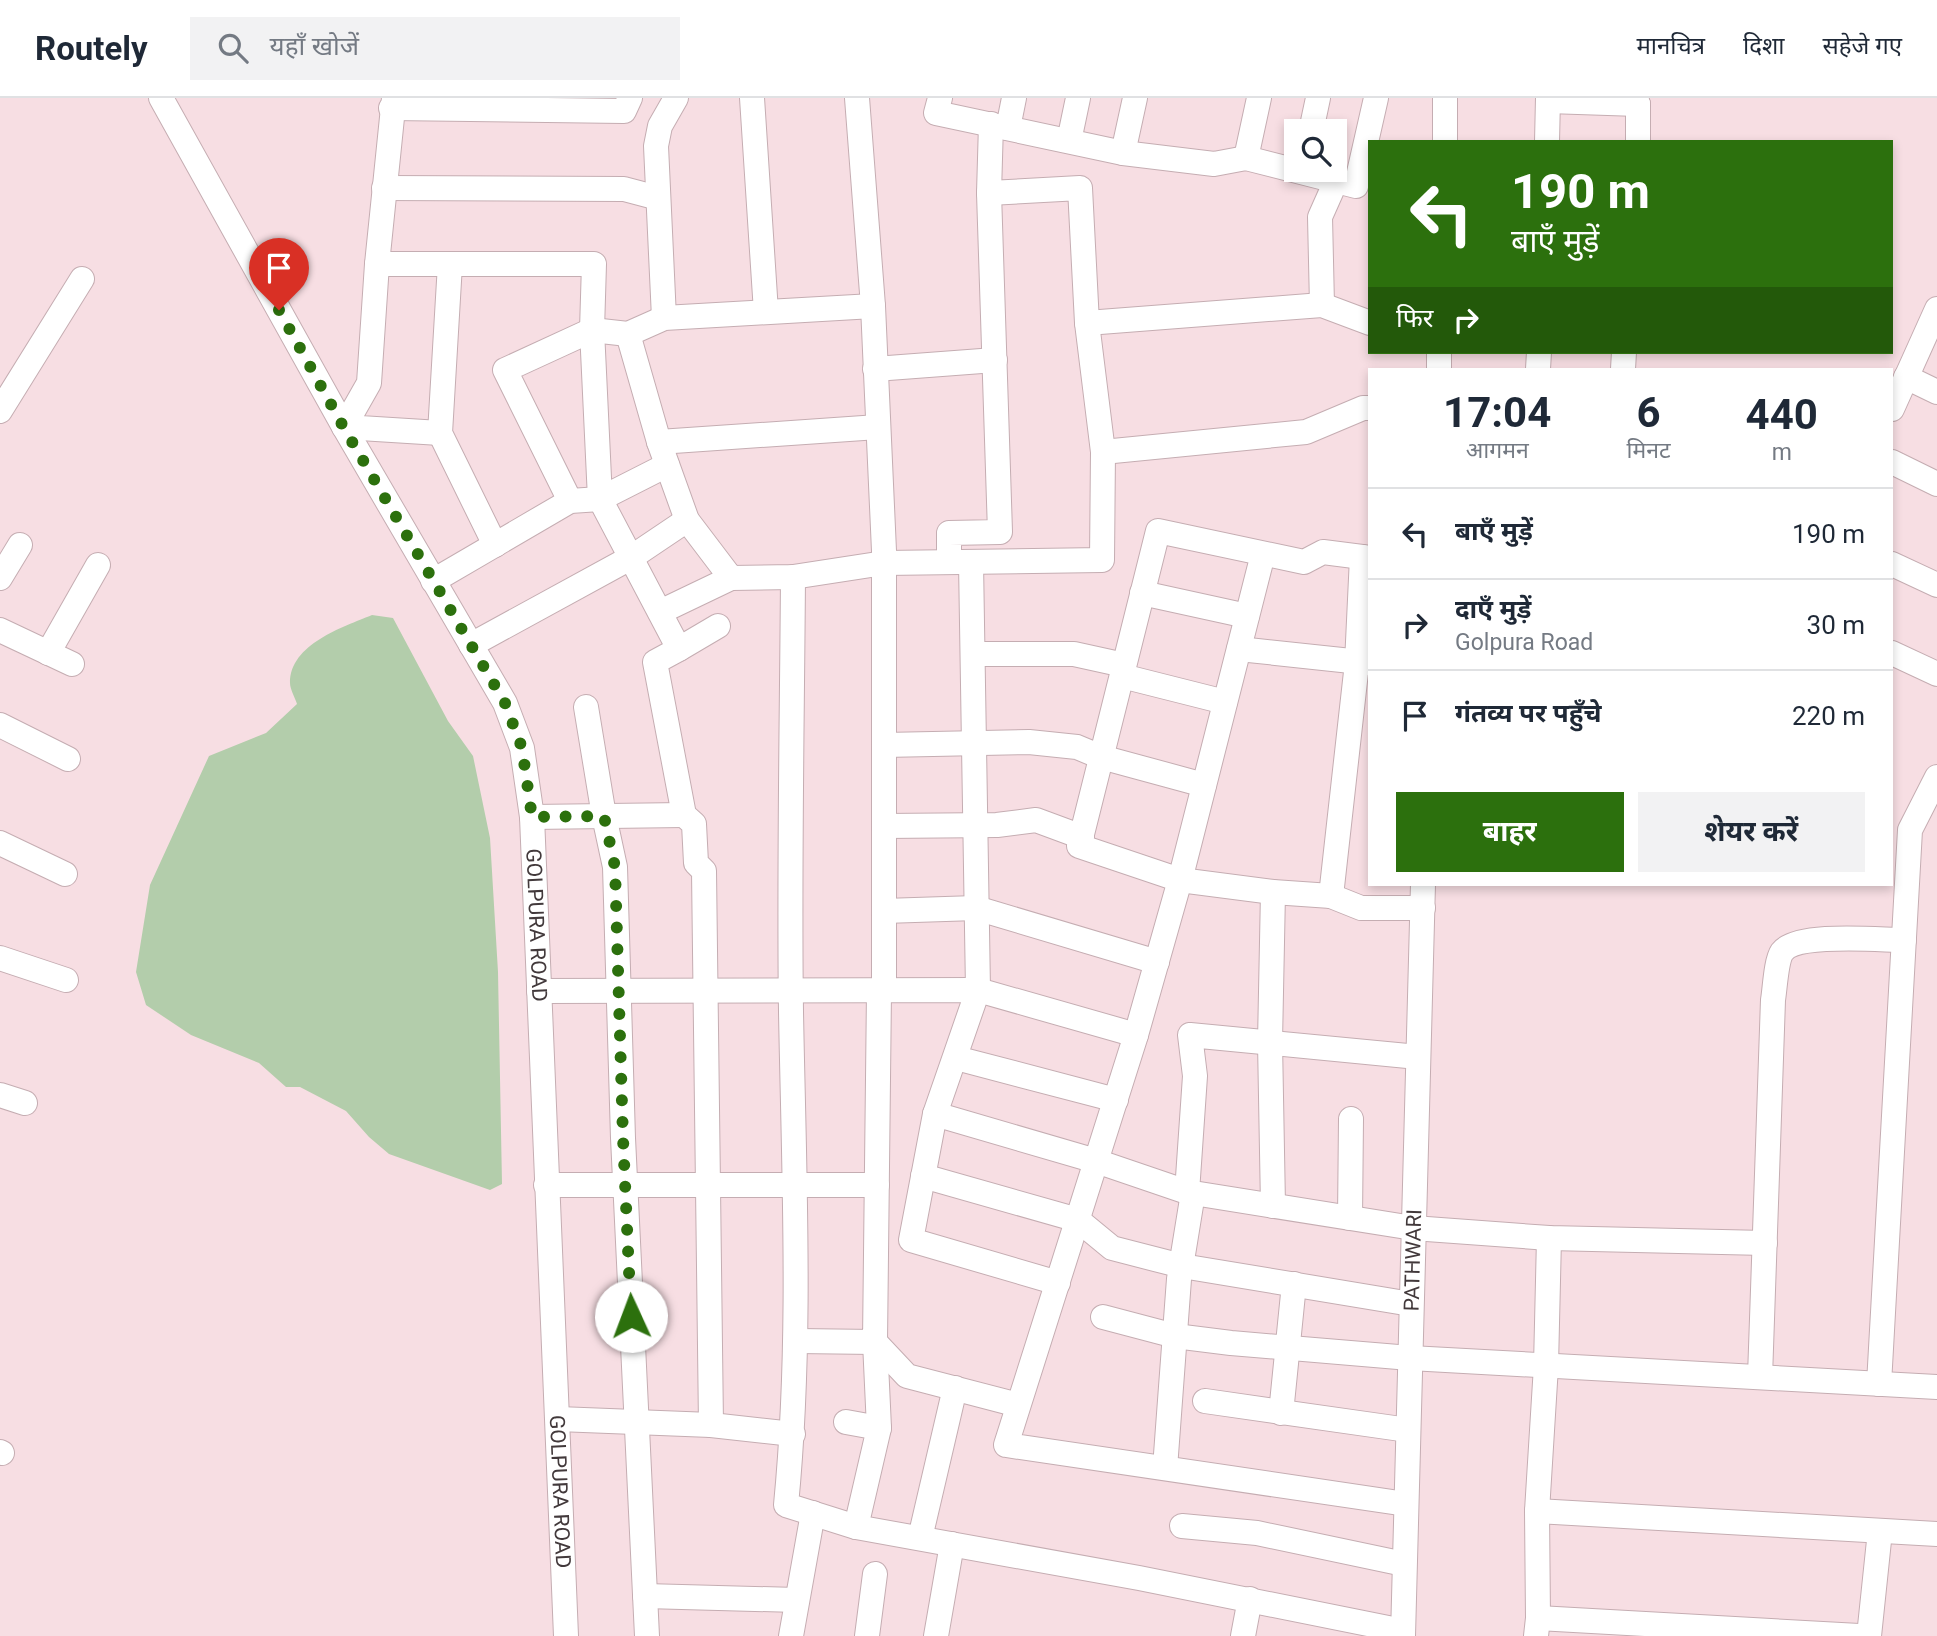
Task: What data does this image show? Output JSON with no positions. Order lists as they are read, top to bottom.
{
  "streets": {
    "street": ["GOLPURA ROAD", "PATHWARI"]
  },
  "page": {
    "header": "Routely",
    "search": "यहाँ खोजें",
    "nav": ["मानचित्र", "दिशा", "सहेजे गए"],
    "turn": ["190 m", "बाएँ मुड़ें"],
    "then": "फिर",
    "eta": [
      "17:04",
      "आगमन",
      "6",
      "मिनट",
      "440",
      "m"
    ],
    "list": [
      {
        "name": "बाएँ मुड़ें",
        "value": "190 m"
      },
      {
        "name": "दाएँ मुड़ें",
        "note": "Golpura Road",
        "value": "30 m"
      },
      {
        "name": "गंतव्य पर पहुँचे",
        "value": "220 m"
      }
    ],
    "buttons": ["बाहर", "शेयर करें"]
  }
}
